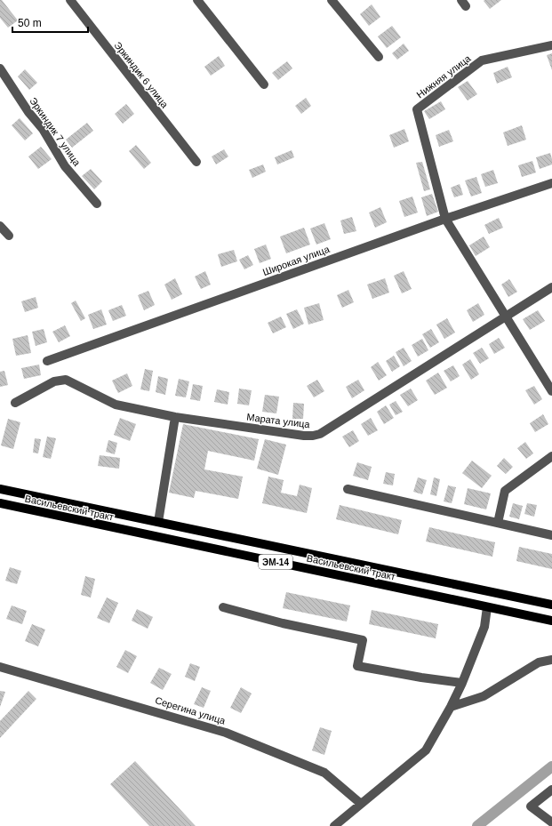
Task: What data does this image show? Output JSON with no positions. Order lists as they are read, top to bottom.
{
  "streets": {
    "main road": ["Васильевский тракт", "ЭМ-14"],
    "street": [
      "Эркиндик 6 улица",
      "Нижняя улица",
      "Эркиндик 7 улица",
      "Широкая улица",
      "Марата улица",
      "Серегина улица"
    ]
  },
  "crossings": [
    ["Нижняя улица", "Широкая улица"]
  ],
  "scale_bar": "50 m"
}
